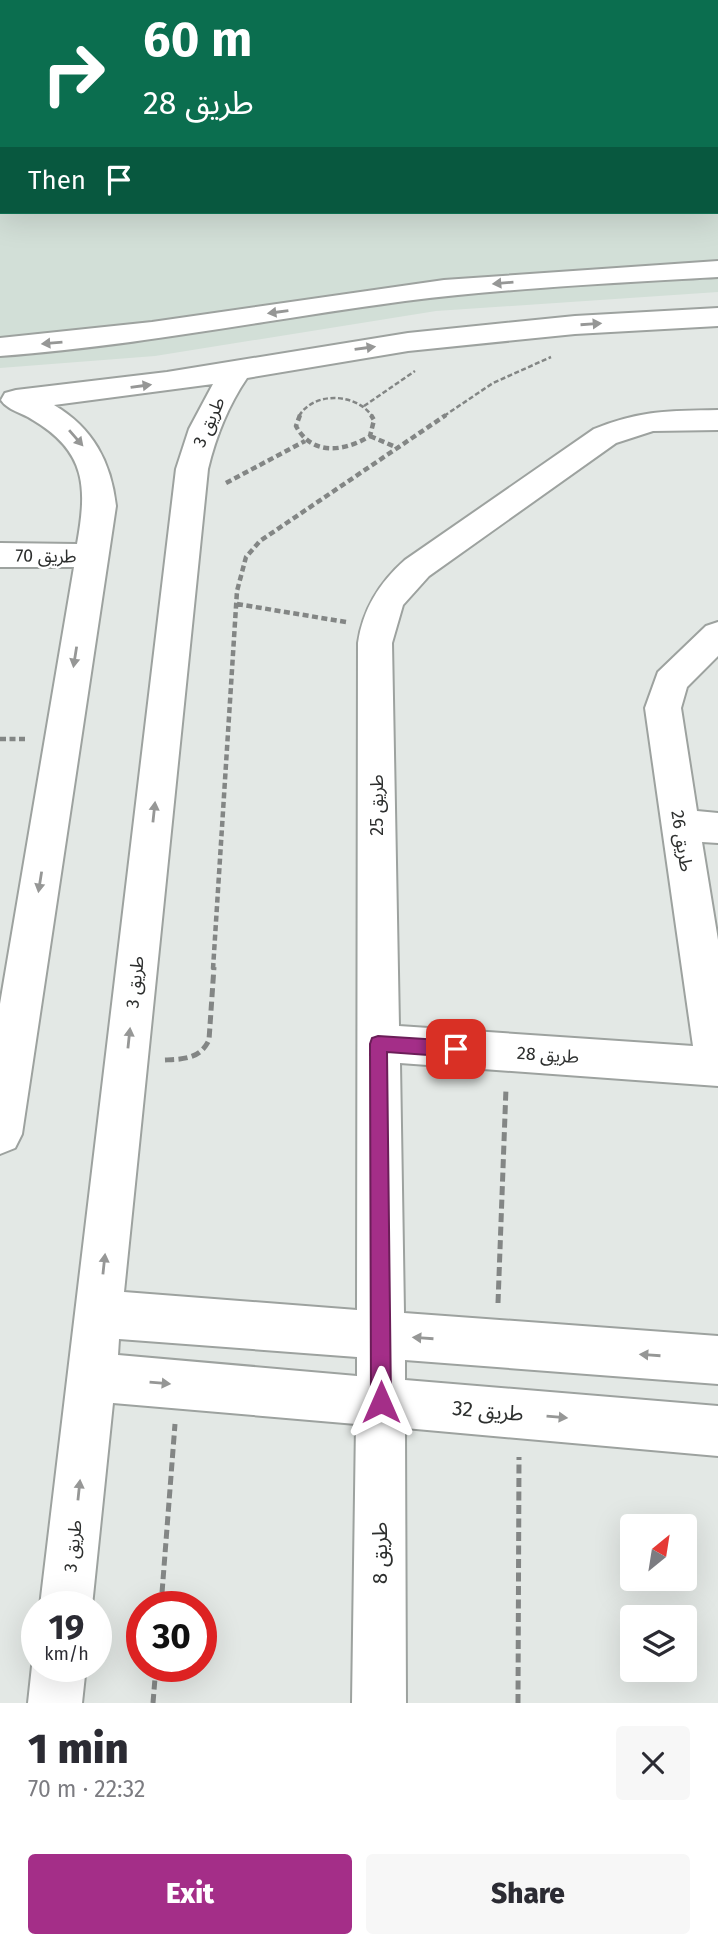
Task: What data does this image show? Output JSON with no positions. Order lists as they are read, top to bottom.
{
  "streets": {
    "street": [
      "طريق 3",
      "طريق 70",
      "طريق 25",
      "طريق 26",
      "طريق 28",
      "طريق 32",
      "طريق 8"
    ]
  },
  "crossings": [
    ["طريق 3", "طريق 32"],
    ["طريق 25", "طريق 28"],
    ["طريق 25", "طريق 32"],
    ["طريق 25", "طريق 8"],
    ["طريق 26", "طريق 28"],
    ["طريق 32", "طريق 8"]
  ],
  "north": "top right",
  "page": {
    "turn": ["60 m", "طريق 28"],
    "then": "Then",
    "speed": "19 km/h",
    "limit": "30",
    "heading": ["1 min", "70 m · 22:32"],
    "buttons": ["Exit", "Share"]
  }
}
